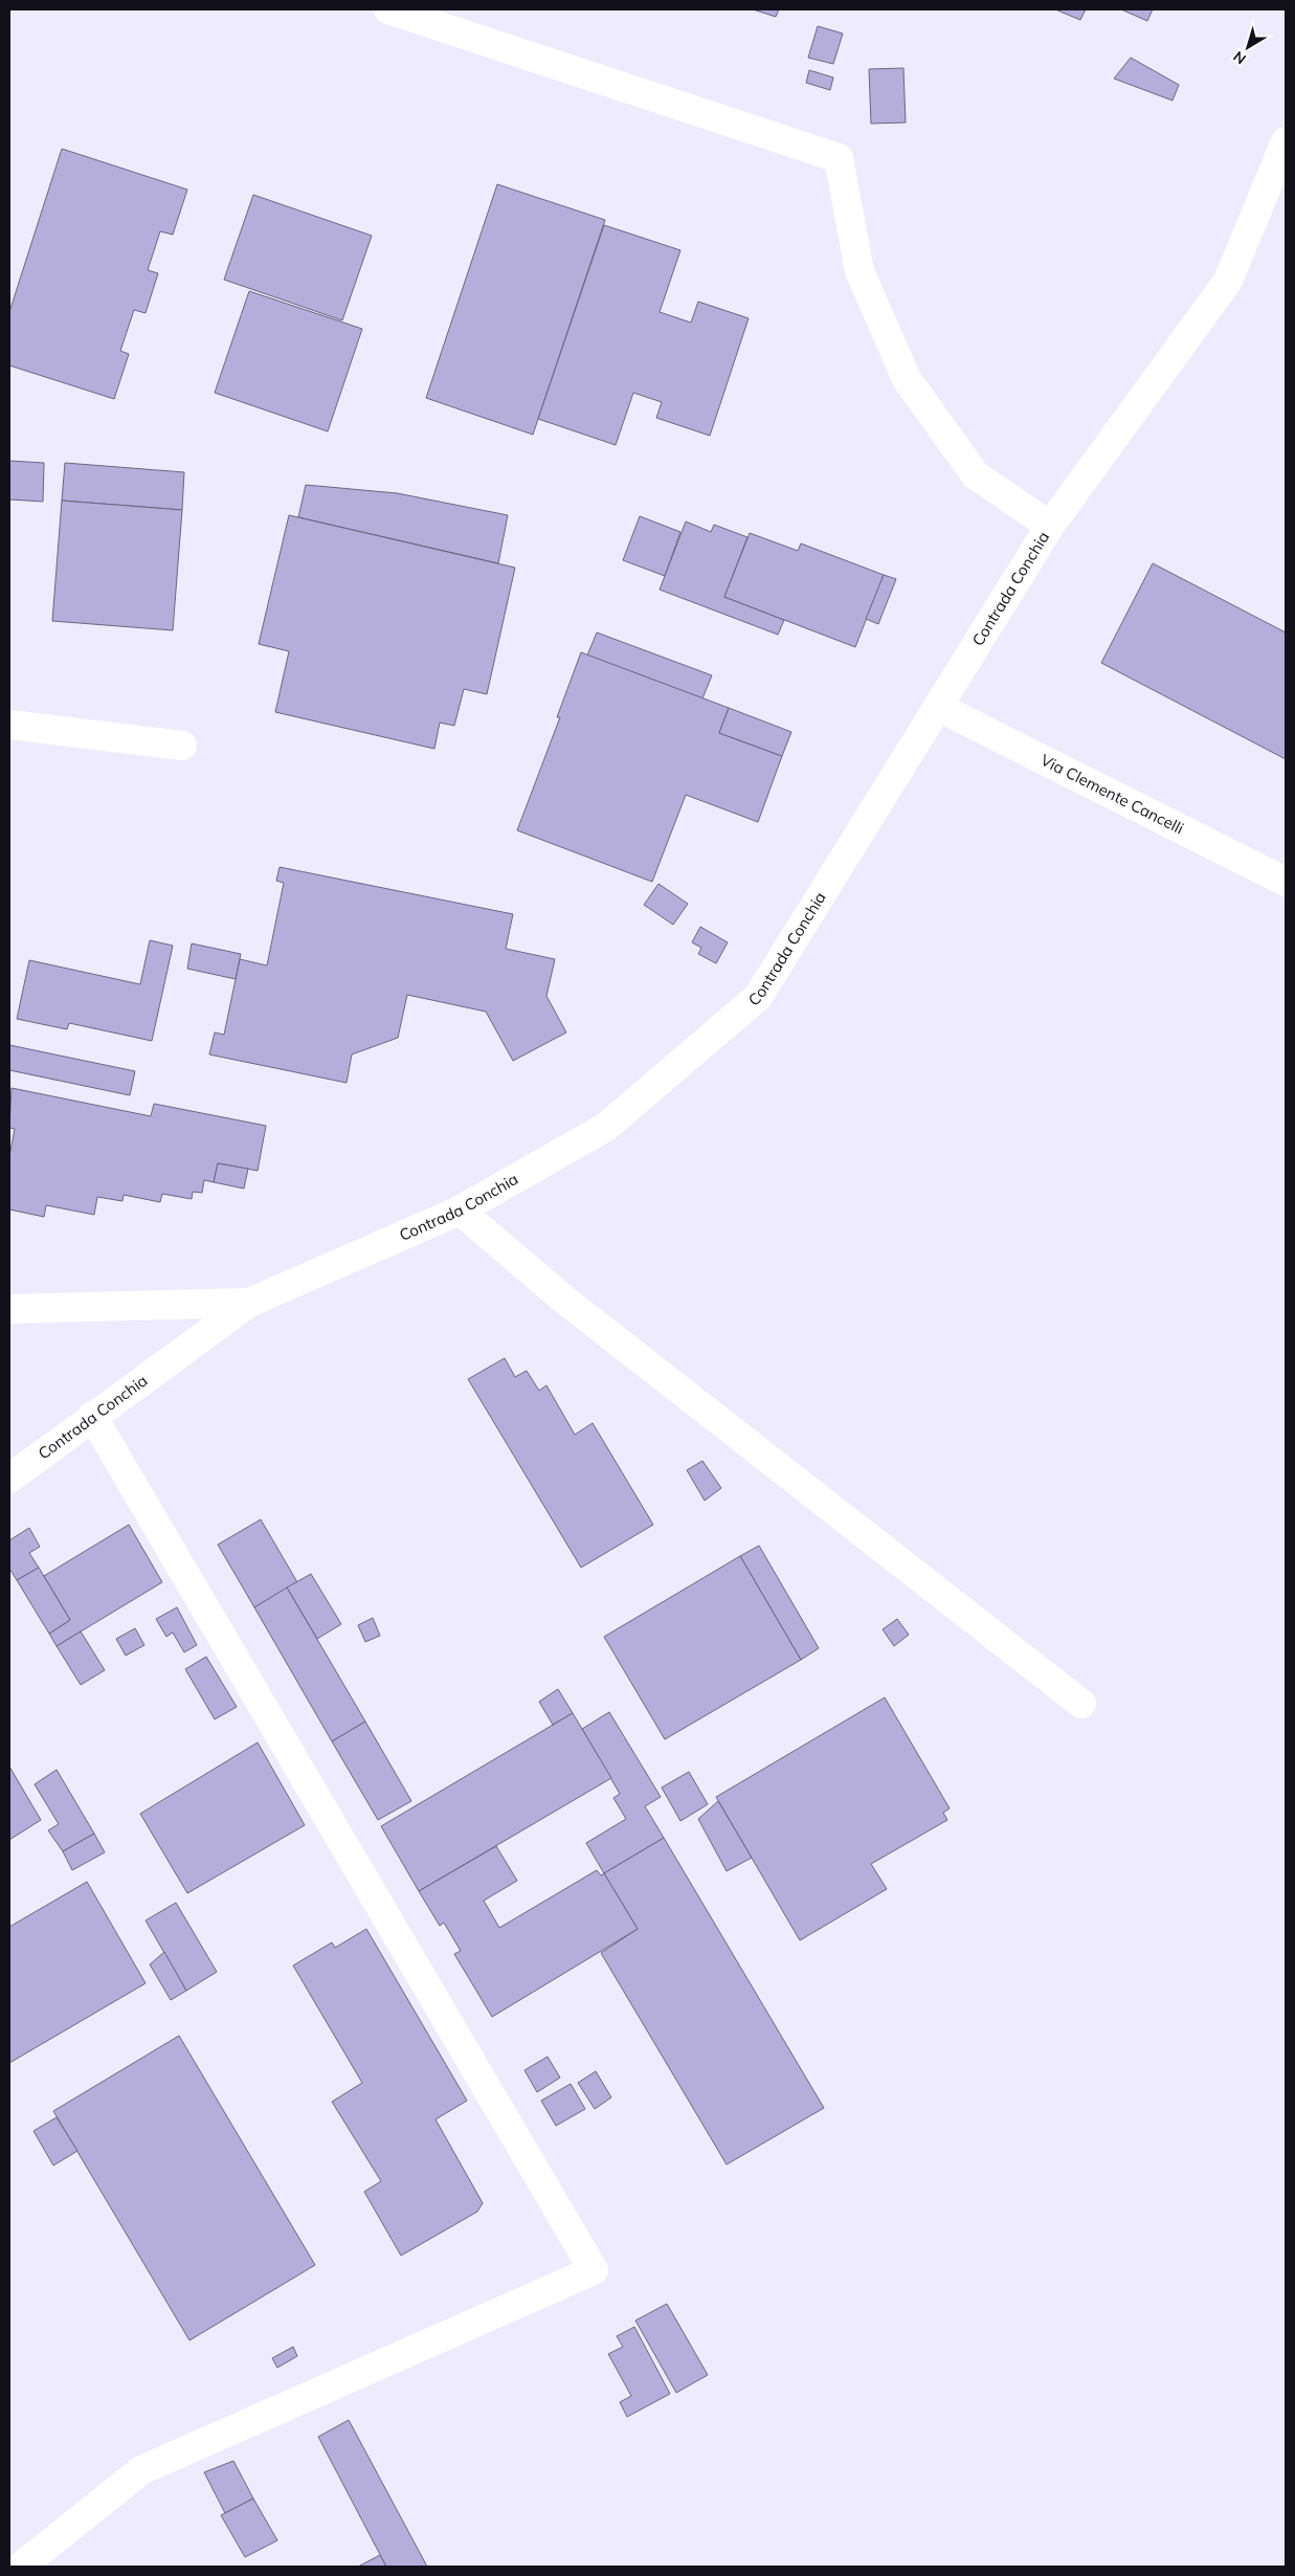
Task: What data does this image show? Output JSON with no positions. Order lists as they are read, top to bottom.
{
  "streets": {
    "street": ["Contrada Conchia", "Via Clemente Cancelli"]
  },
  "crossings": [
    ["Contrada Conchia", "Via Clemente Cancelli"]
  ],
  "north": "bottom left"
}
